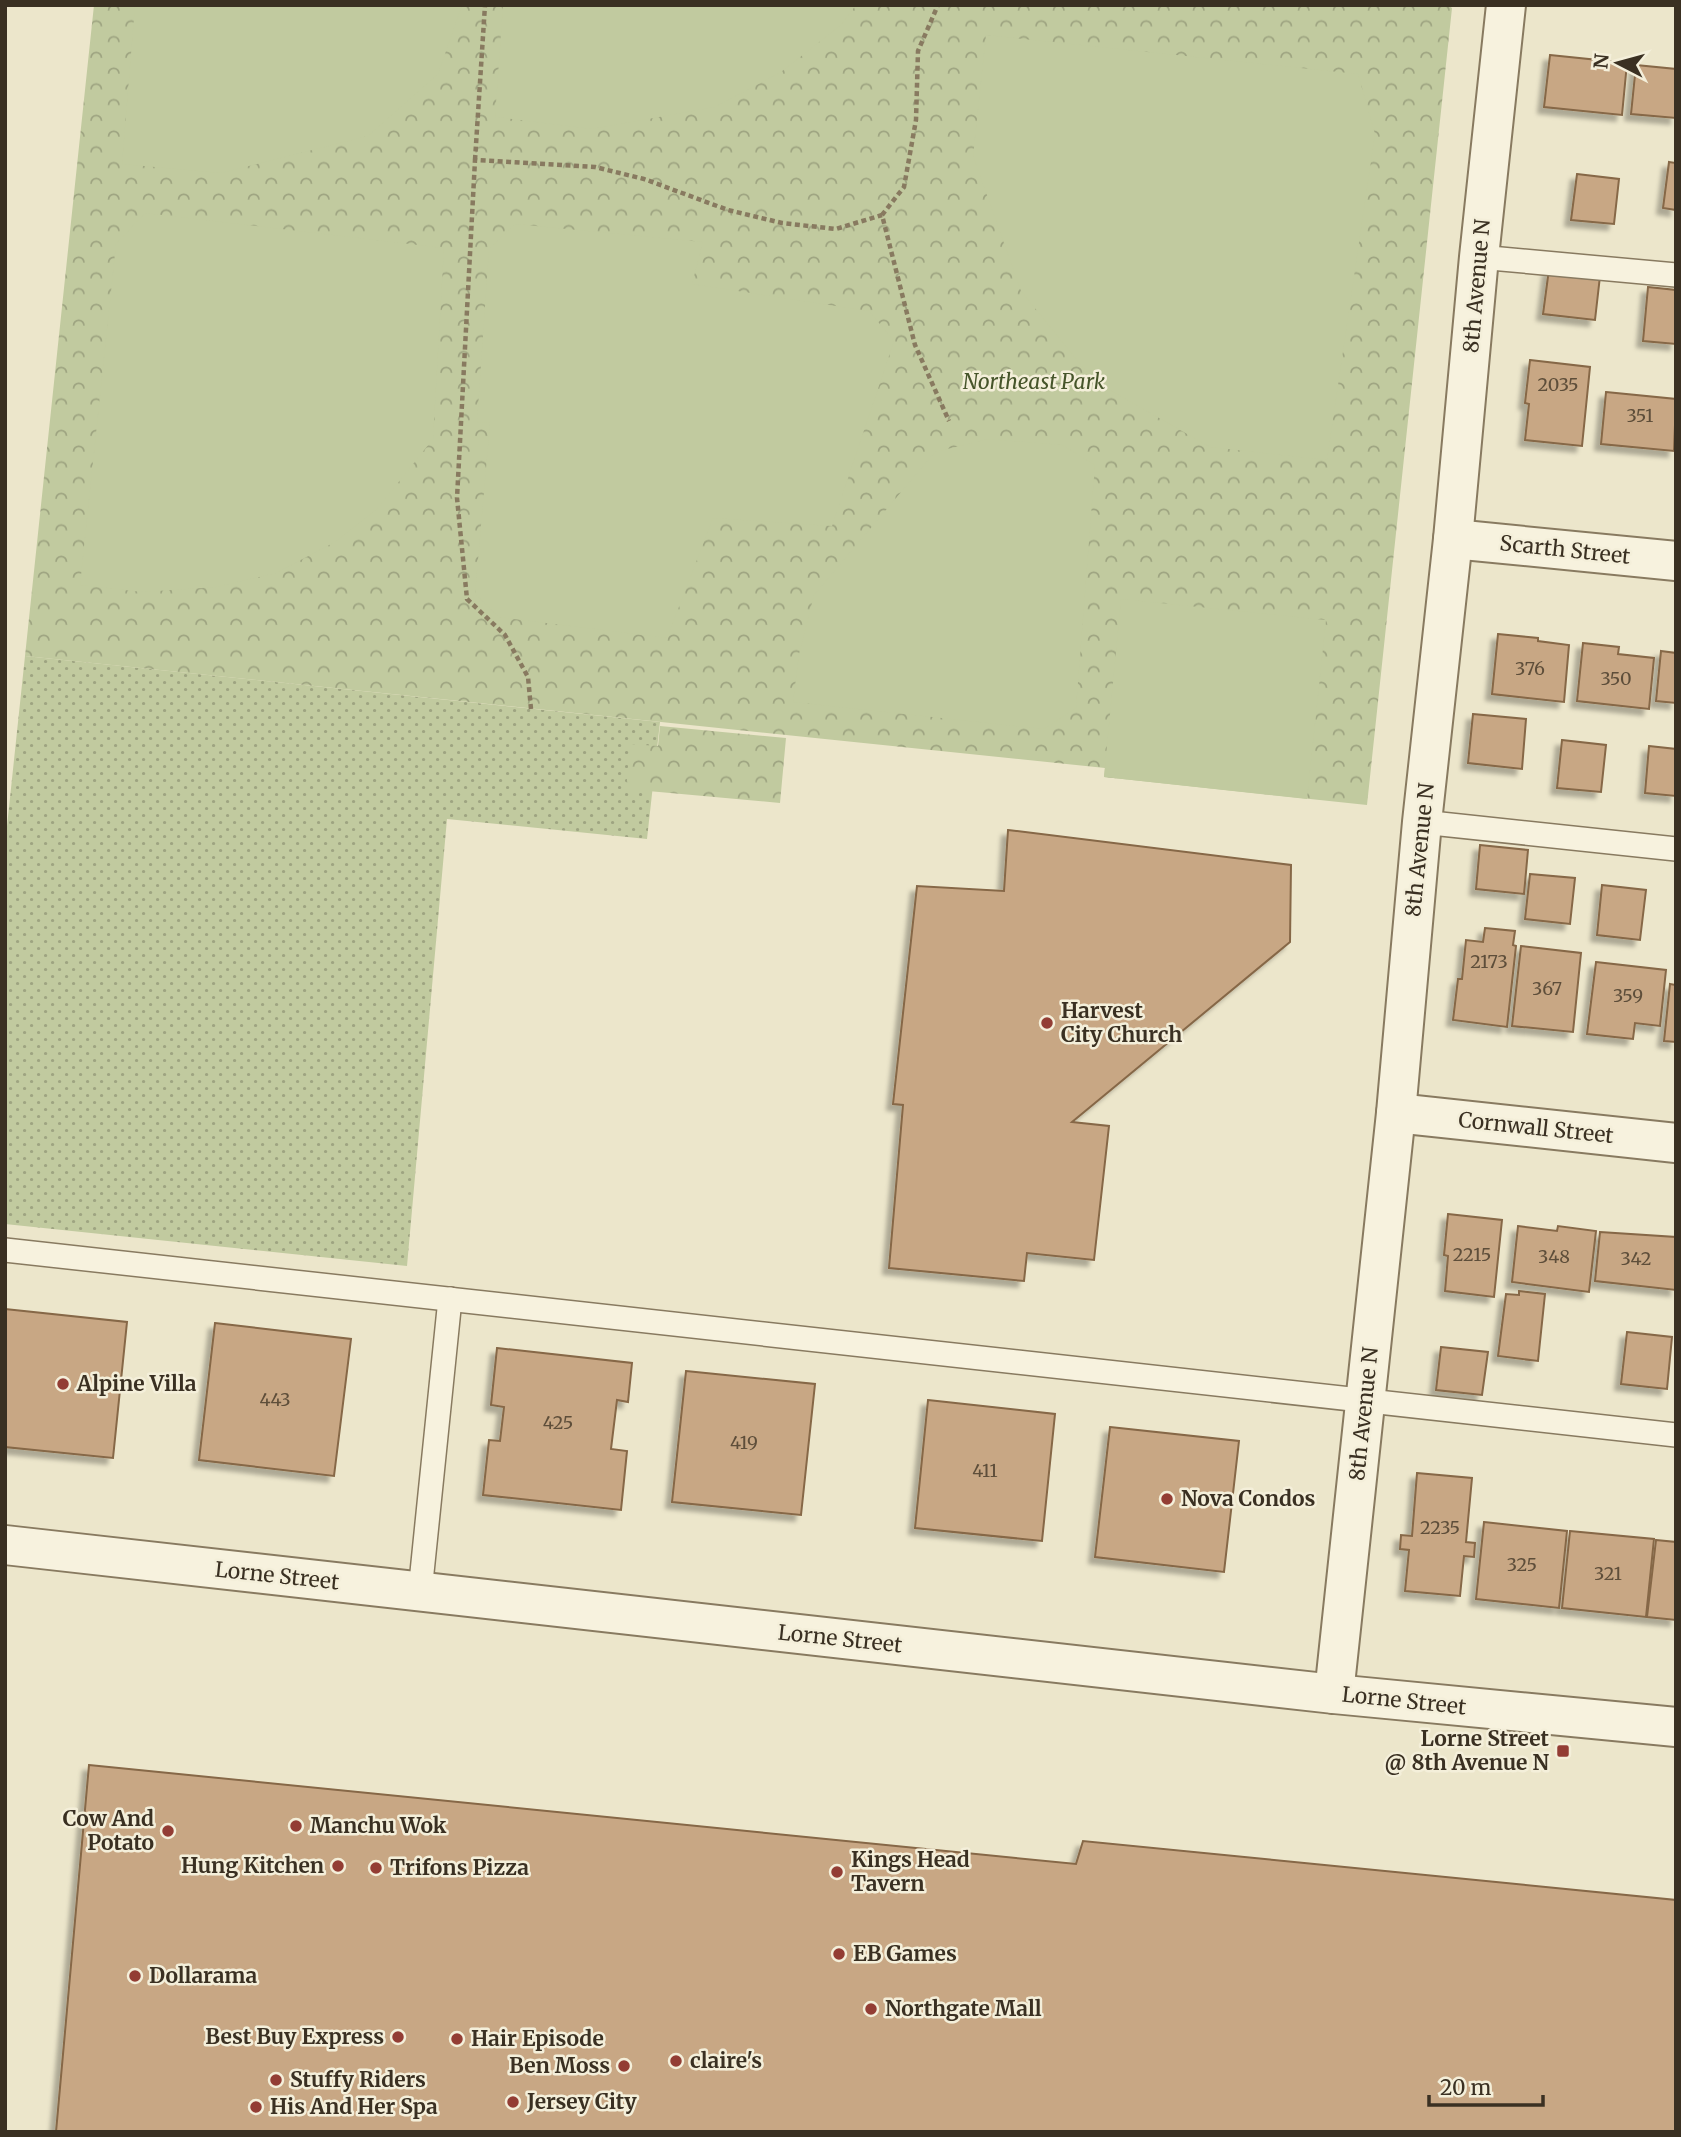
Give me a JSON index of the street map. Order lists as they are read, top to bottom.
{
  "streets": {
    "street": [
      "8th Avenue N",
      "Scarth Street",
      "Cornwall Street",
      "Lorne Street"
    ]
  },
  "crossings": [
    ["8th Avenue N", "Scarth Street"],
    ["8th Avenue N", "Cornwall Street"],
    ["8th Avenue N", "Lorne Street"]
  ],
  "parks": ["Northeast Park"],
  "places": {
    "other": [
      "Harvest City Church",
      "Alpine Villa",
      "Nova Condos",
      "Manchu Wok",
      "Cow And Potato",
      "Hung Kitchen",
      "Trifons Pizza",
      "Kings Head Tavern",
      "EB Games",
      "Dollarama",
      "Northgate Mall",
      "Best Buy Express",
      "Hair Episode",
      "claire's",
      "Ben Moss",
      "Stuffy Riders",
      "Jersey City",
      "His And Her Spa"
    ],
    "transit": ["Lorne Street @ 8th Avenue N"]
  },
  "house_numbers": [
    "2035",
    "351",
    "376",
    "350",
    "2173",
    "367",
    "359",
    "2215",
    "348",
    "342",
    "443",
    "425",
    "419",
    "411",
    "2235",
    "325",
    "321"
  ],
  "scale_bar": "20 m",
  "north": "left"
}
